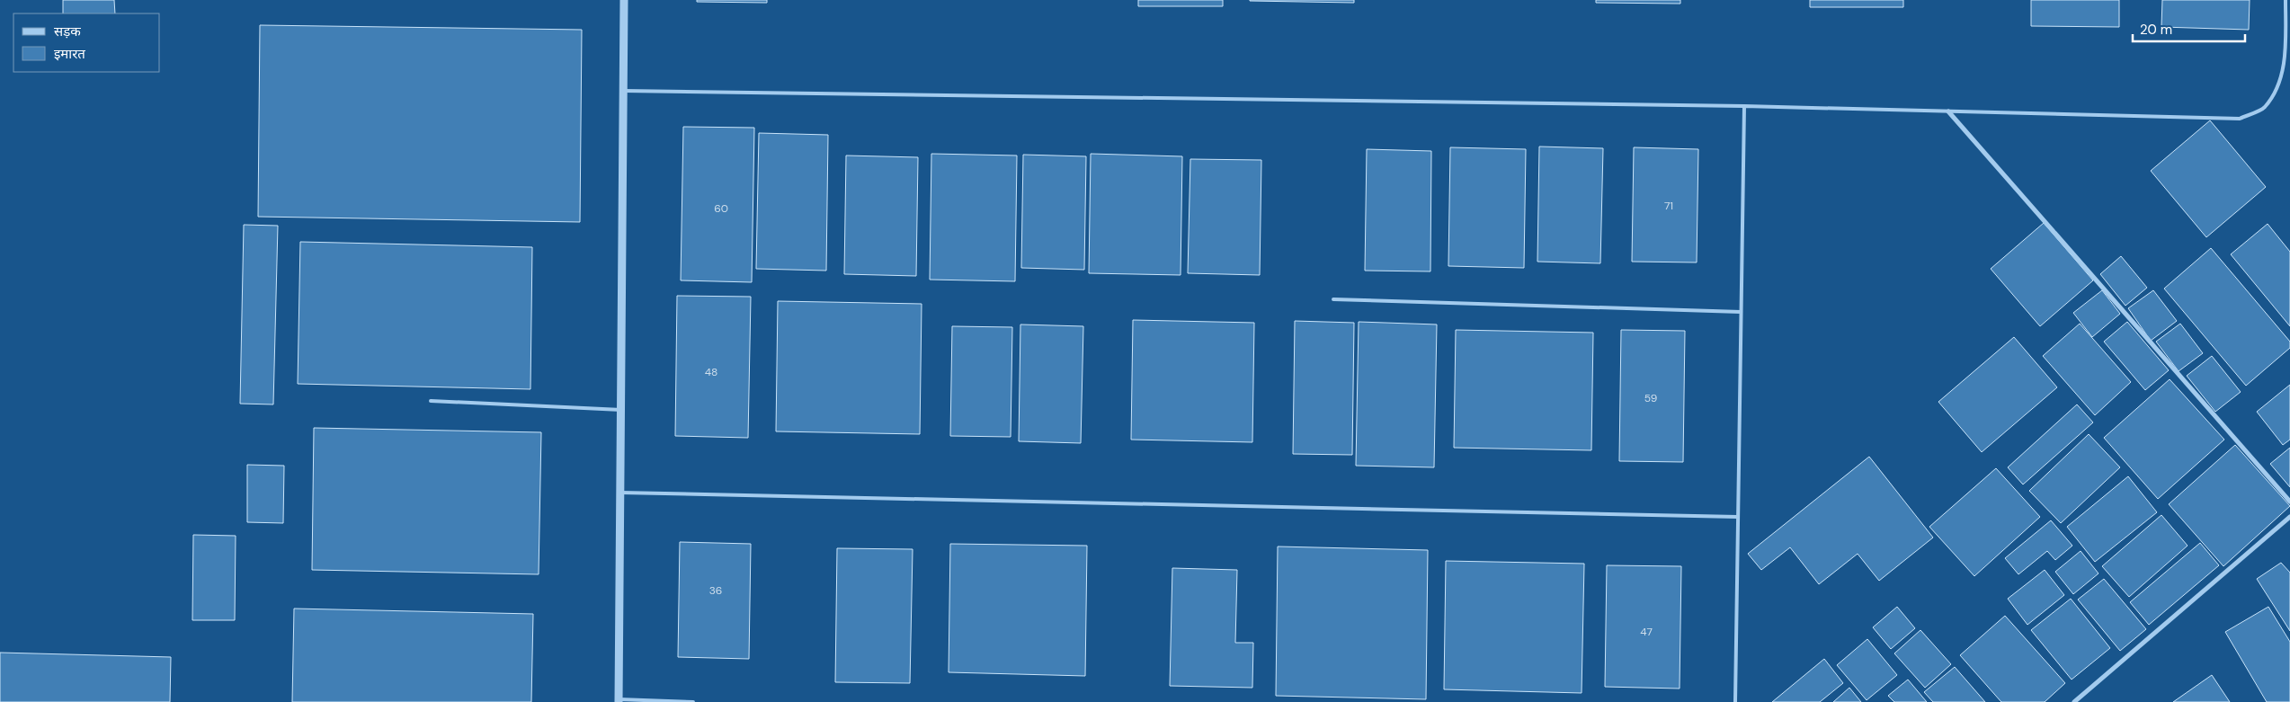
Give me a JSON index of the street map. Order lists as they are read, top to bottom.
{
  "house_numbers": [
    "71",
    "60",
    "48",
    "59",
    "36",
    "47"
  ],
  "legend": ["सड़क", "इमारत"],
  "scale_bar": "20 m"
}
